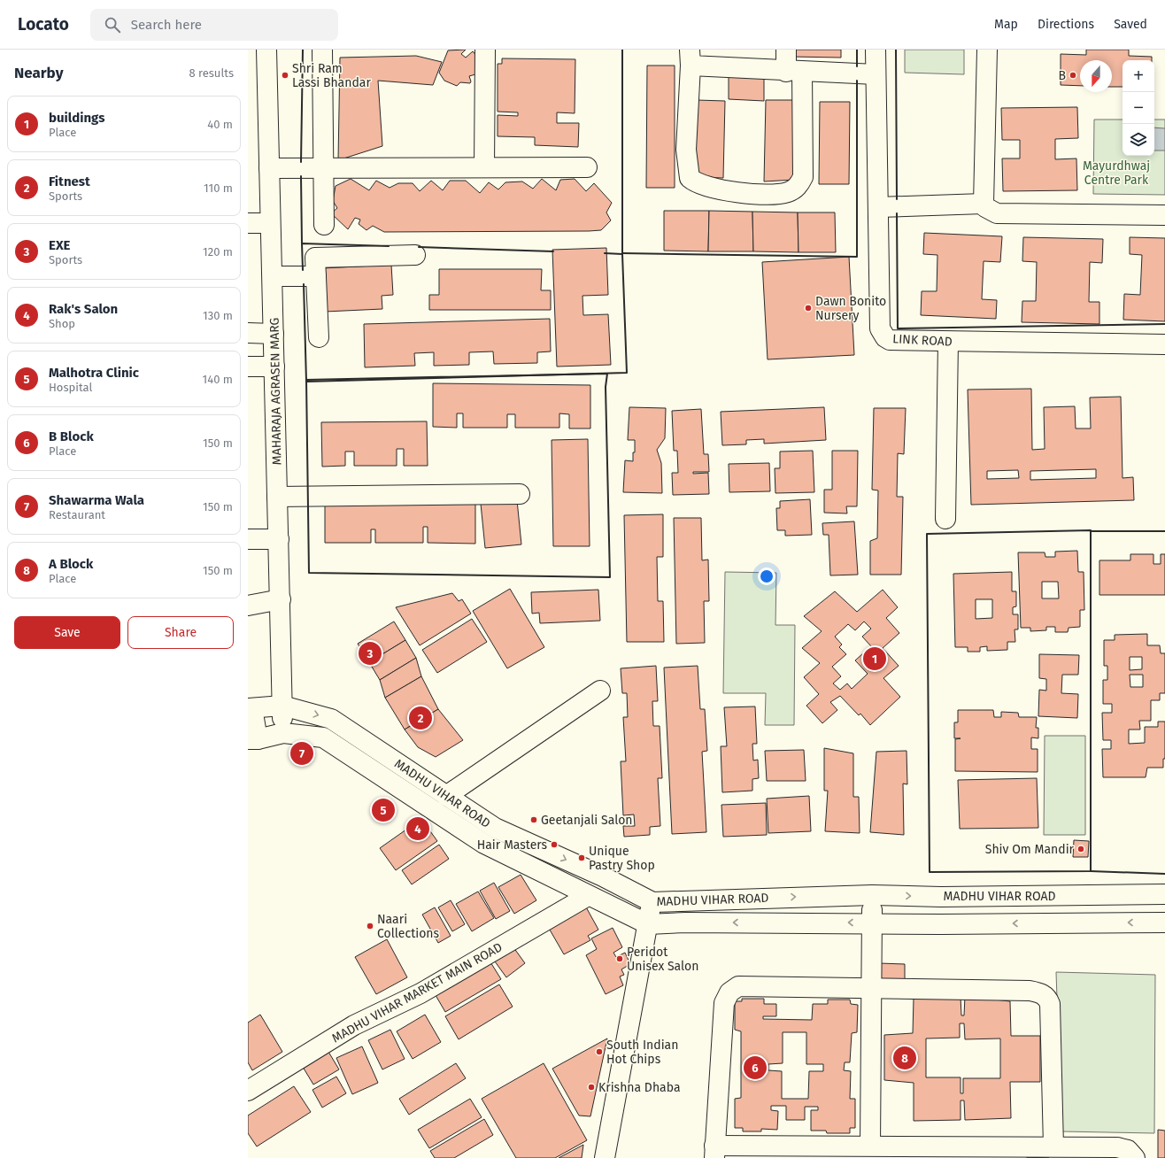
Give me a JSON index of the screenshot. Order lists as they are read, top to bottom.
{
  "streets": {
    "street": [
      "LINK ROAD",
      "MAHARAJA AGRASEN MARG",
      "MADHU VIHAR ROAD",
      "MADHU VIHAR MARKET MAIN ROAD"
    ]
  },
  "crossings": [
    ["MAHARAJA AGRASEN MARG", "MADHU VIHAR ROAD"],
    ["MADHU VIHAR ROAD", "MADHU VIHAR MARKET MAIN ROAD"]
  ],
  "parks": ["Mayurdhwaj Centre Park"],
  "places": [
    "Shri Ram Lassi Bhandar",
    "B",
    "Dawn Bonito Nursery",
    "Geetanjali Salon",
    "Hair Masters",
    "Shiv Om Mandir",
    "Unique Pastry Shop",
    "Naari Collections",
    "Peridot Unisex Salon",
    "South Indian Hot Chips",
    "Krishna Dhaba"
  ],
  "north": "bottom",
  "page": {
    "header": "Locato",
    "search": "Search here",
    "nav": ["Map", "Directions", "Saved"],
    "heading": ["Nearby", "8 results"],
    "map_buttons": ["+", "−"],
    "list": [
      {
        "mark": "1",
        "name": "buildings",
        "note": "Place",
        "value": "40 m"
      },
      {
        "mark": "2",
        "name": "Fitnest",
        "note": "Sports",
        "value": "110 m"
      },
      {
        "mark": "3",
        "name": "EXE",
        "note": "Sports",
        "value": "120 m"
      },
      {
        "mark": "4",
        "name": "Rak's Salon",
        "note": "Shop",
        "value": "130 m"
      },
      {
        "mark": "5",
        "name": "Malhotra Clinic",
        "note": "Hospital",
        "value": "140 m"
      },
      {
        "mark": "6",
        "name": "B Block",
        "note": "Place",
        "value": "150 m"
      },
      {
        "mark": "7",
        "name": "Shawarma Wala",
        "note": "Restaurant",
        "value": "150 m"
      },
      {
        "mark": "8",
        "name": "A Block",
        "note": "Place",
        "value": "150 m"
      }
    ],
    "buttons": ["Save", "Share"],
    "pins": [
      "3",
      "1",
      "2",
      "7",
      "5",
      "4",
      "8",
      "6"
    ]
  }
}
